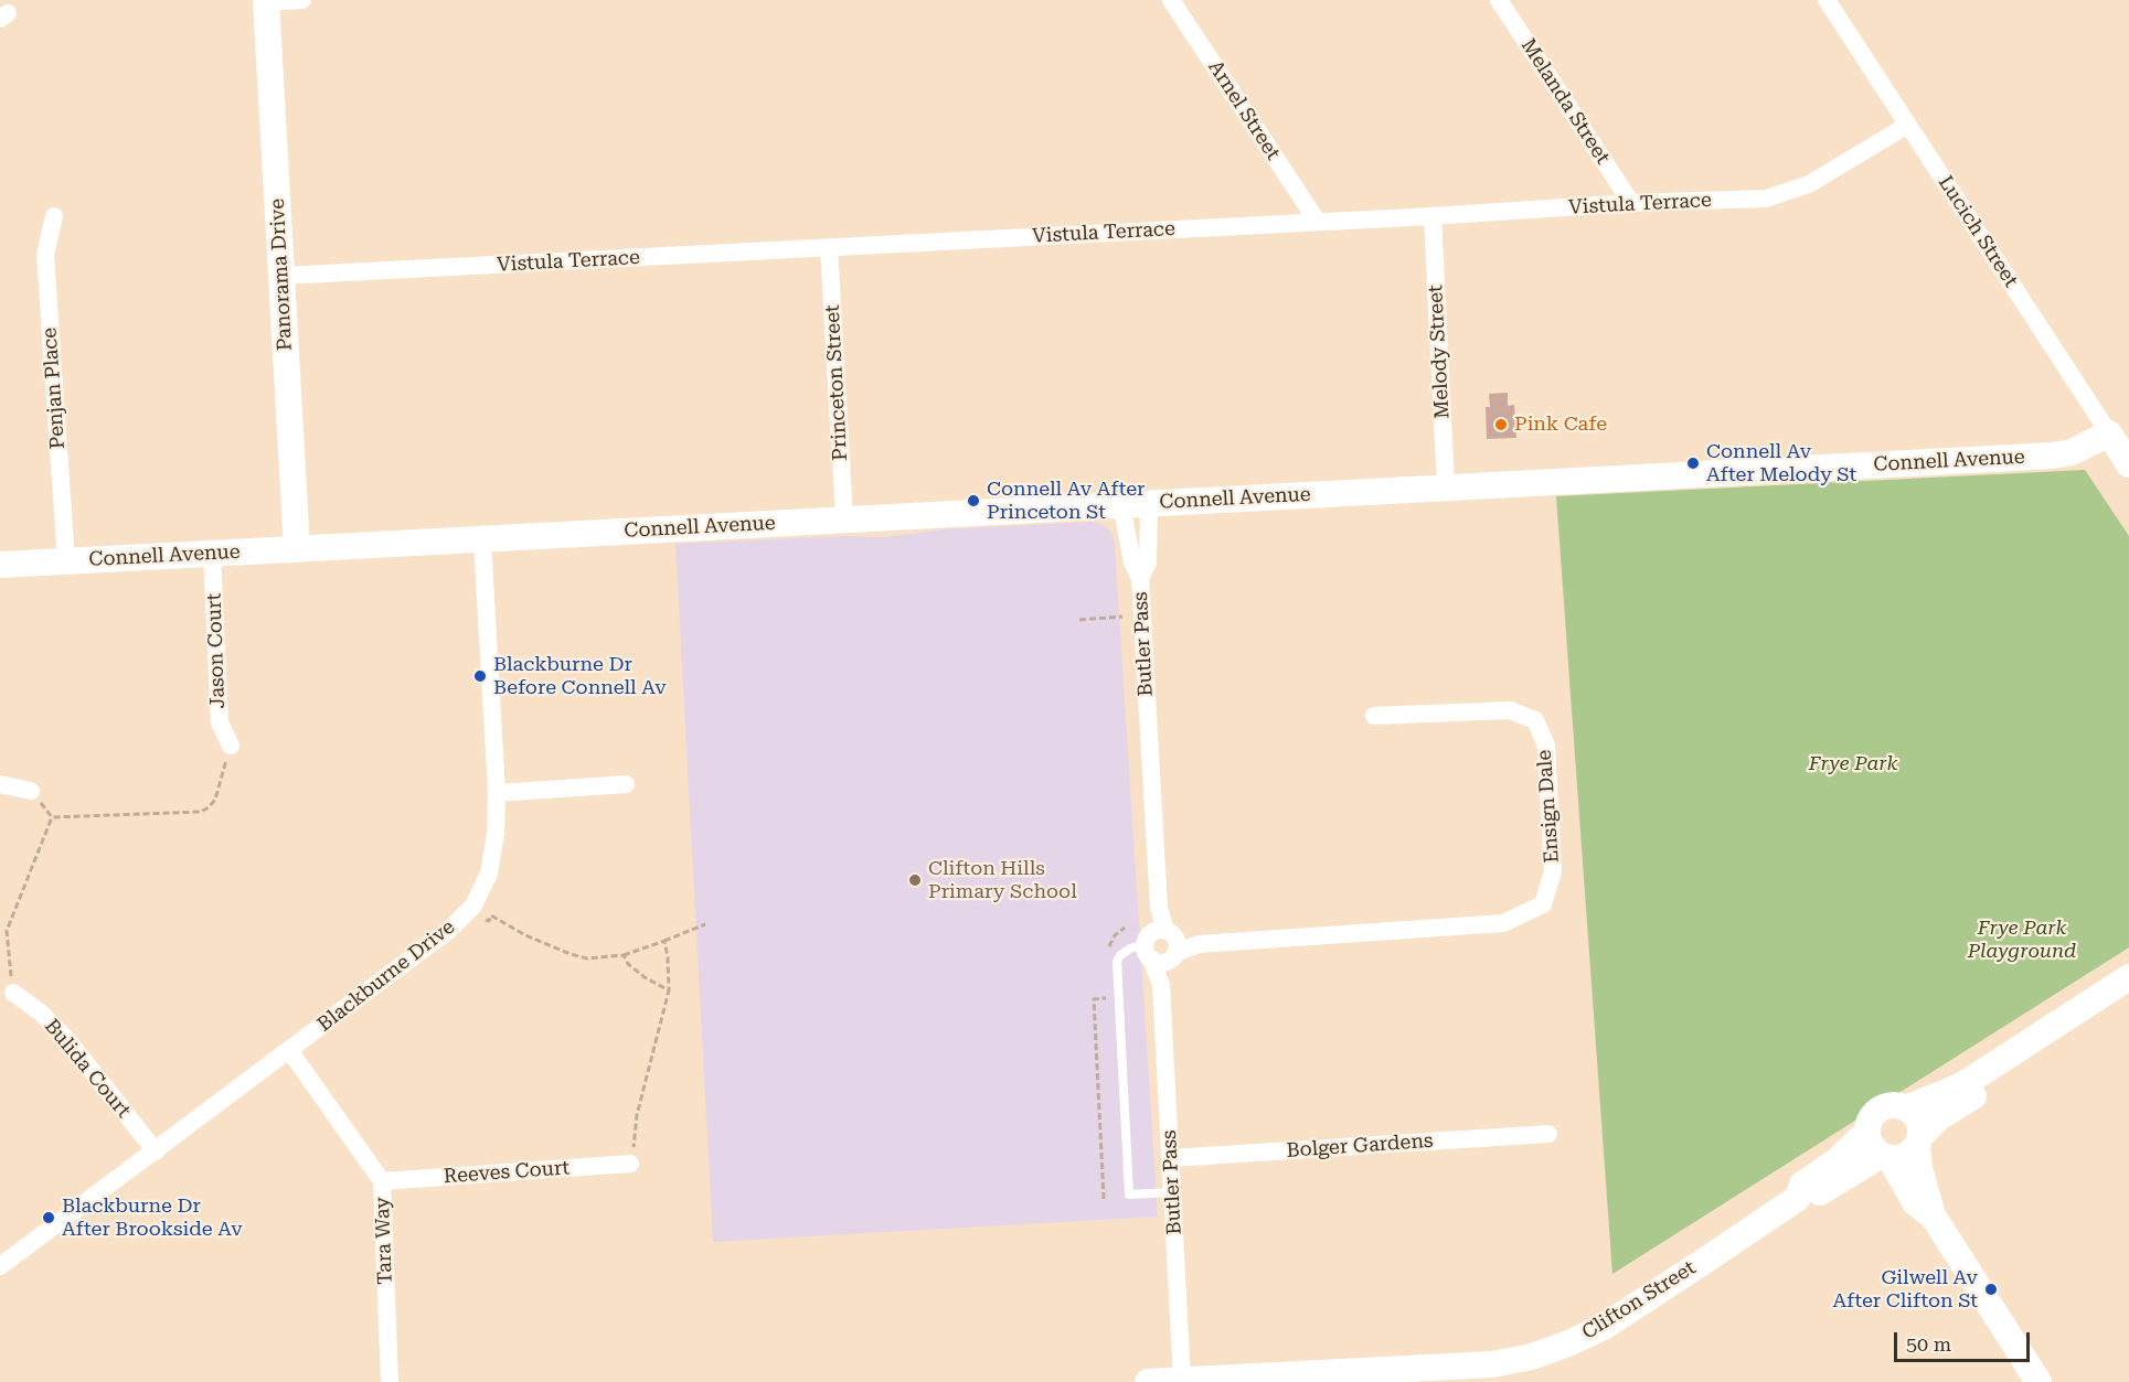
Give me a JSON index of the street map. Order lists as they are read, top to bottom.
{
  "streets": {
    "street": [
      "Melanda Street",
      "Arnel Street",
      "Vistula Terrace",
      "Lucich Street",
      "Panorama Drive",
      "Melody Street",
      "Princeton Street",
      "Penjan Place",
      "Connell Avenue",
      "Butler Pass",
      "Jason Court",
      "Ensign Dale",
      "Blackburne Drive",
      "Bulida Court",
      "Bolger Gardens",
      "Reeves Court",
      "Tara Way",
      "Clifton Street"
    ]
  },
  "crossings": [
    ["Melanda Street", "Vistula Terrace"],
    ["Arnel Street", "Vistula Terrace"],
    ["Vistula Terrace", "Lucich Street"],
    ["Vistula Terrace", "Panorama Drive"],
    ["Vistula Terrace", "Melody Street"],
    ["Vistula Terrace", "Princeton Street"],
    ["Lucich Street", "Connell Avenue"],
    ["Panorama Drive", "Connell Avenue"],
    ["Melody Street", "Connell Avenue"],
    ["Princeton Street", "Connell Avenue"],
    ["Penjan Place", "Connell Avenue"],
    ["Connell Avenue", "Butler Pass"],
    ["Connell Avenue", "Jason Court"],
    ["Connell Avenue", "Blackburne Drive"],
    ["Butler Pass", "Ensign Dale"],
    ["Butler Pass", "Bolger Gardens"],
    ["Butler Pass", "Clifton Street"],
    ["Blackburne Drive", "Bulida Court"],
    ["Blackburne Drive", "Tara Way"],
    ["Reeves Court", "Tara Way"]
  ],
  "parks": ["Frye Park", "Frye Park Playground"],
  "places": [
    "Pink Cafe",
    "Connell Av After Melody St",
    "Connell Av After Princeton St",
    "Blackburne Dr Before Connell Av",
    "Clifton Hills Primary School",
    "Blackburne Dr After Brookside Av",
    "Gilwell Av After Clifton St"
  ],
  "scale_bar": "50 m"
}
